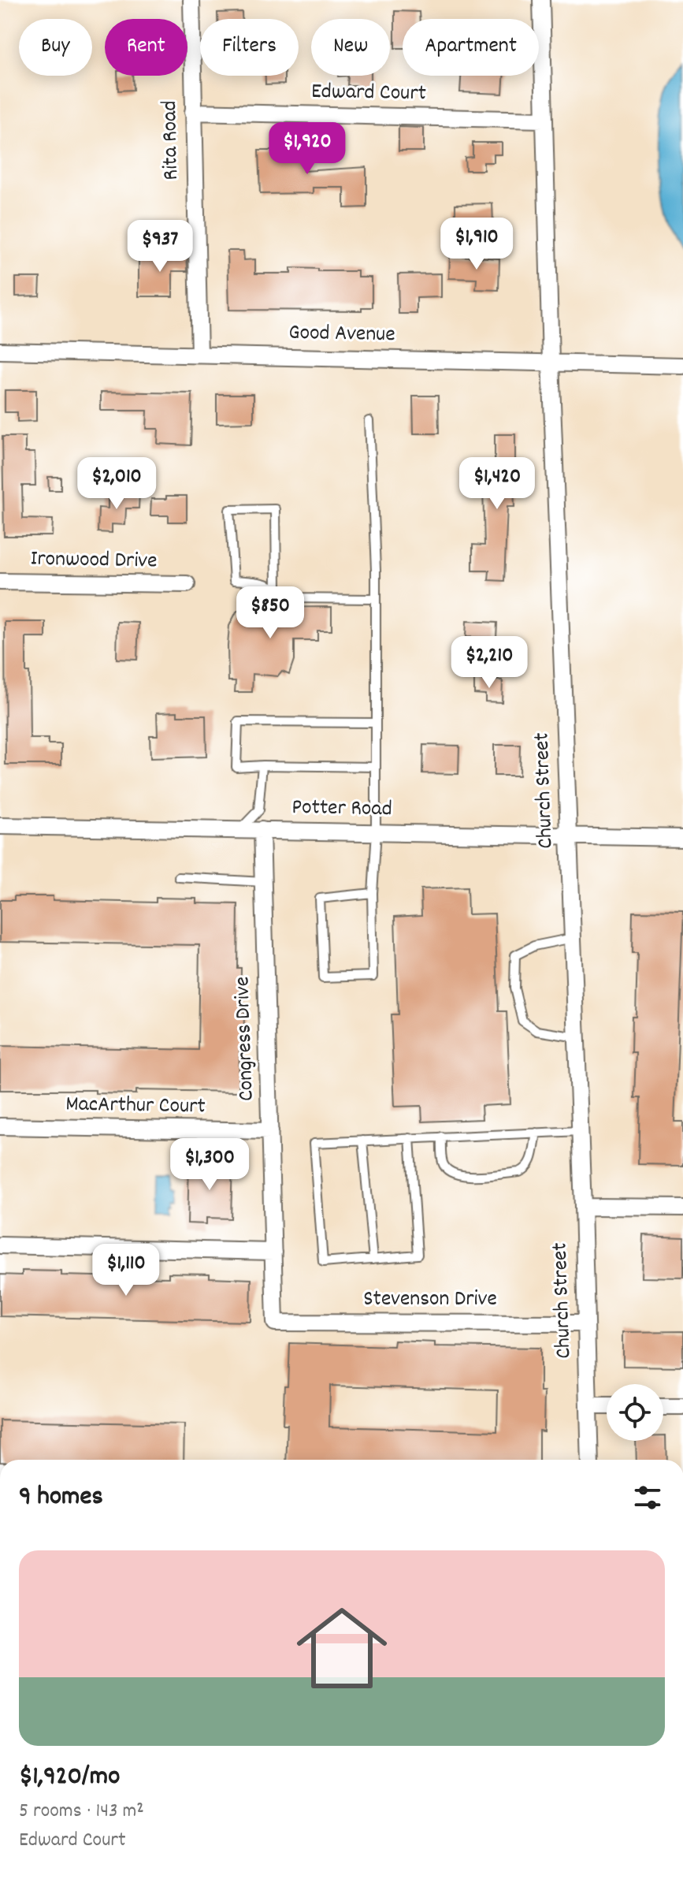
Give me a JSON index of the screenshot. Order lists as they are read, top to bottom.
{
  "streets": {
    "street": [
      "Edward Court",
      "Rita Road",
      "Good Avenue",
      "Ironwood Drive",
      "Church Street",
      "Potter Road",
      "Congress Drive",
      "MacArthur Court",
      "Stevenson Drive"
    ]
  },
  "crossings": [
    ["Edward Court", "Rita Road"],
    ["Edward Court", "Church Street"],
    ["Rita Road", "Good Avenue"],
    ["Good Avenue", "Church Street"],
    ["Church Street", "Potter Road"],
    ["Church Street", "Stevenson Drive"],
    ["Potter Road", "Congress Drive"],
    ["Congress Drive", "MacArthur Court"],
    ["Congress Drive", "Stevenson Drive"]
  ],
  "page": {
    "chip": [
      "Buy",
      "Rent",
      "Filters",
      "New",
      "Apartment"
    ],
    "price": [
      "$1,920",
      "$1,910",
      "$937",
      "$2,010",
      "$1,420",
      "$850",
      "$2,210",
      "$1,300",
      "$1,110"
    ],
    "heading": "9 homes",
    "list": [
      {
        "name": "$1,920/mo",
        "note": "5 rooms · 143 m² · Edward Court"
      }
    ]
  }
}
